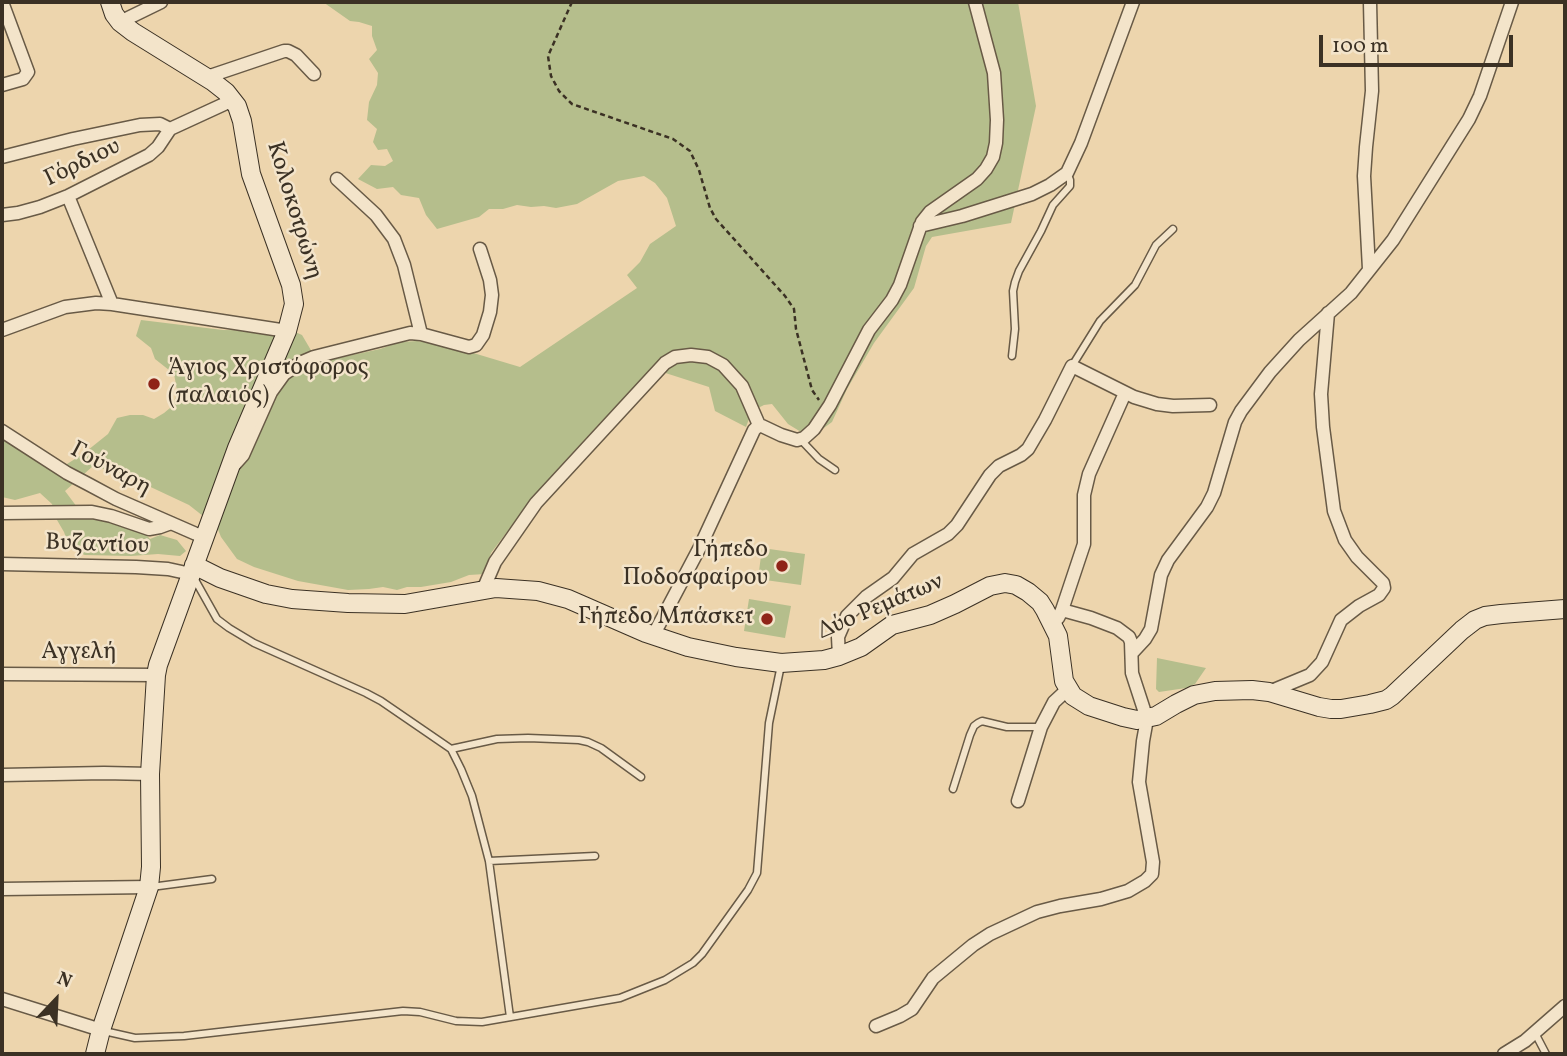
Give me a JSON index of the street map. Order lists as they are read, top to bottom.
{
  "streets": {
    "street": [
      "Γόρδιου",
      "Κολοκοτρώνη",
      "Γούναρη",
      "Βυζαντίου",
      "Δύο Ρεμάτων",
      "Αγγελή"
    ]
  },
  "crossings": [
    ["Γόρδιου", "Κολοκοτρώνη"],
    ["Κολοκοτρώνη", "Γούναρη"],
    ["Κολοκοτρώνη", "Βυζαντίου"],
    ["Κολοκοτρώνη", "Δύο Ρεμάτων"],
    ["Κολοκοτρώνη", "Αγγελή"],
    ["Βυζαντίου", "Δύο Ρεμάτων"]
  ],
  "places": ["Άγιος Χριστόφορος (παλαιός)", "Γήπεδο Ποδοσφαίρου", "Γήπεδο Μπάσκετ"],
  "scale_bar": "100 m",
  "north": "top right"
}
